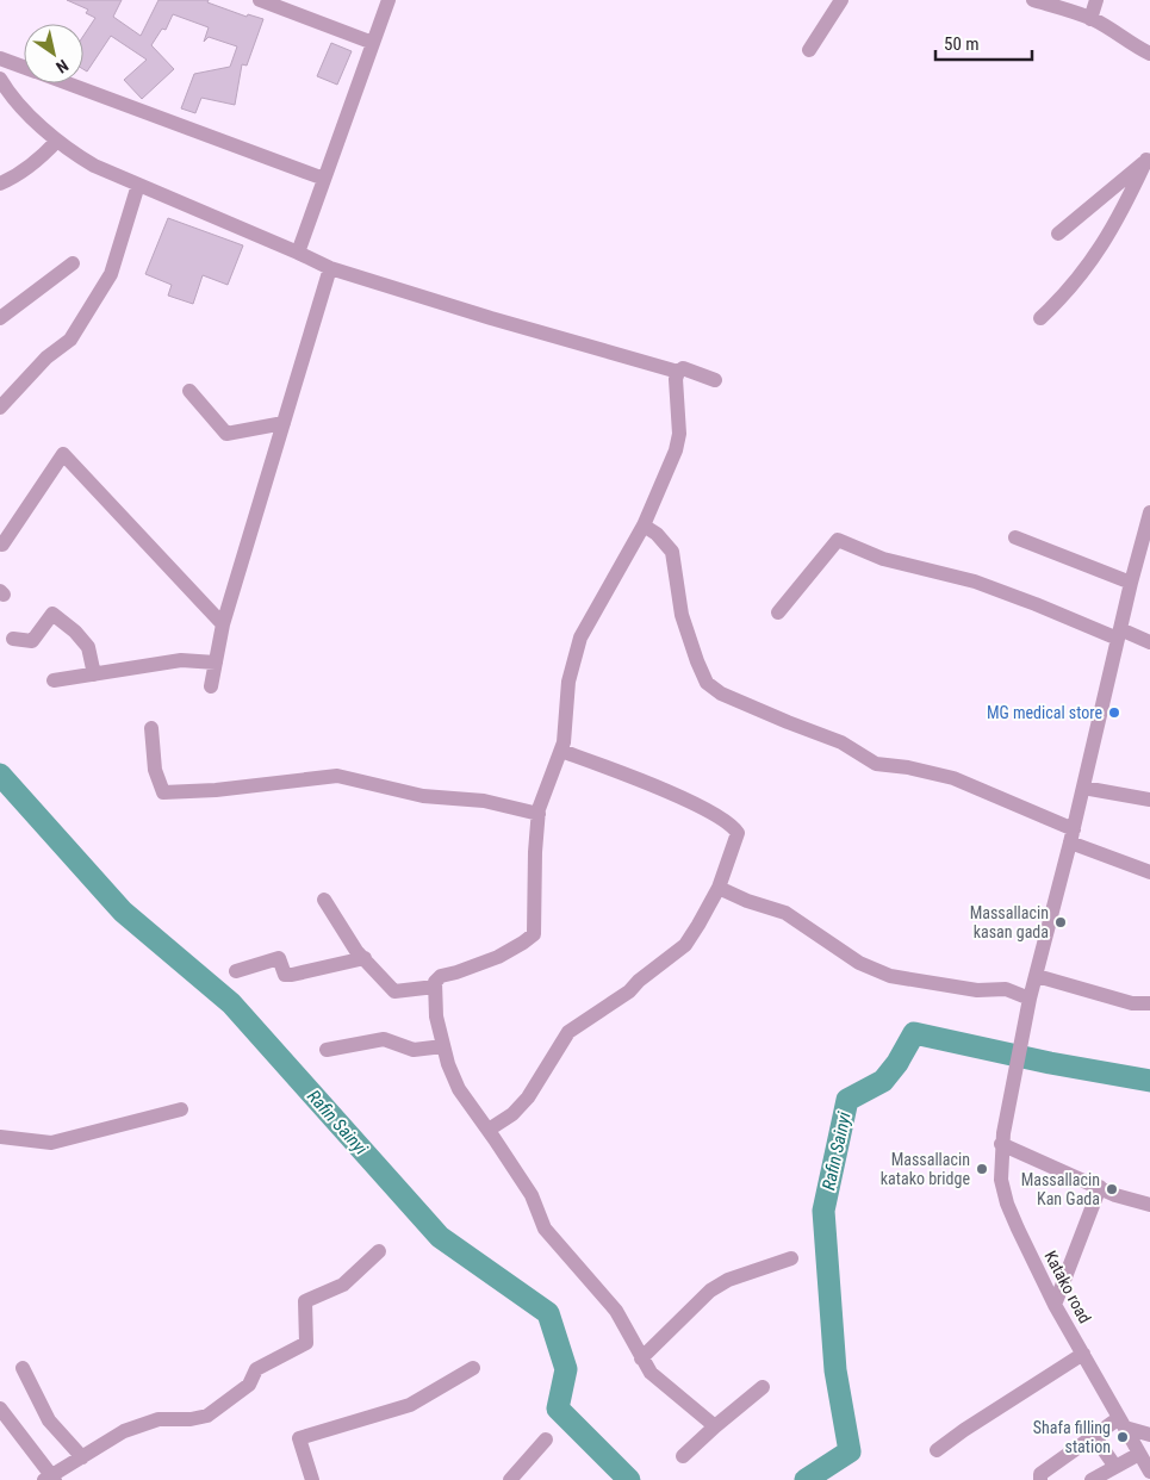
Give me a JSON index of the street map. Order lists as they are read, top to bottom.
{
  "streets": {
    "street": ["Katako road"]
  },
  "water": ["Rafin Sainyi"],
  "places": [
    "MG medical store",
    "Massallacin kasan gada",
    "Massallacin katako bridge",
    "Massallacin Kan Gada",
    "Shafa filling station"
  ],
  "scale_bar": "50 m",
  "north": "bottom right"
}
